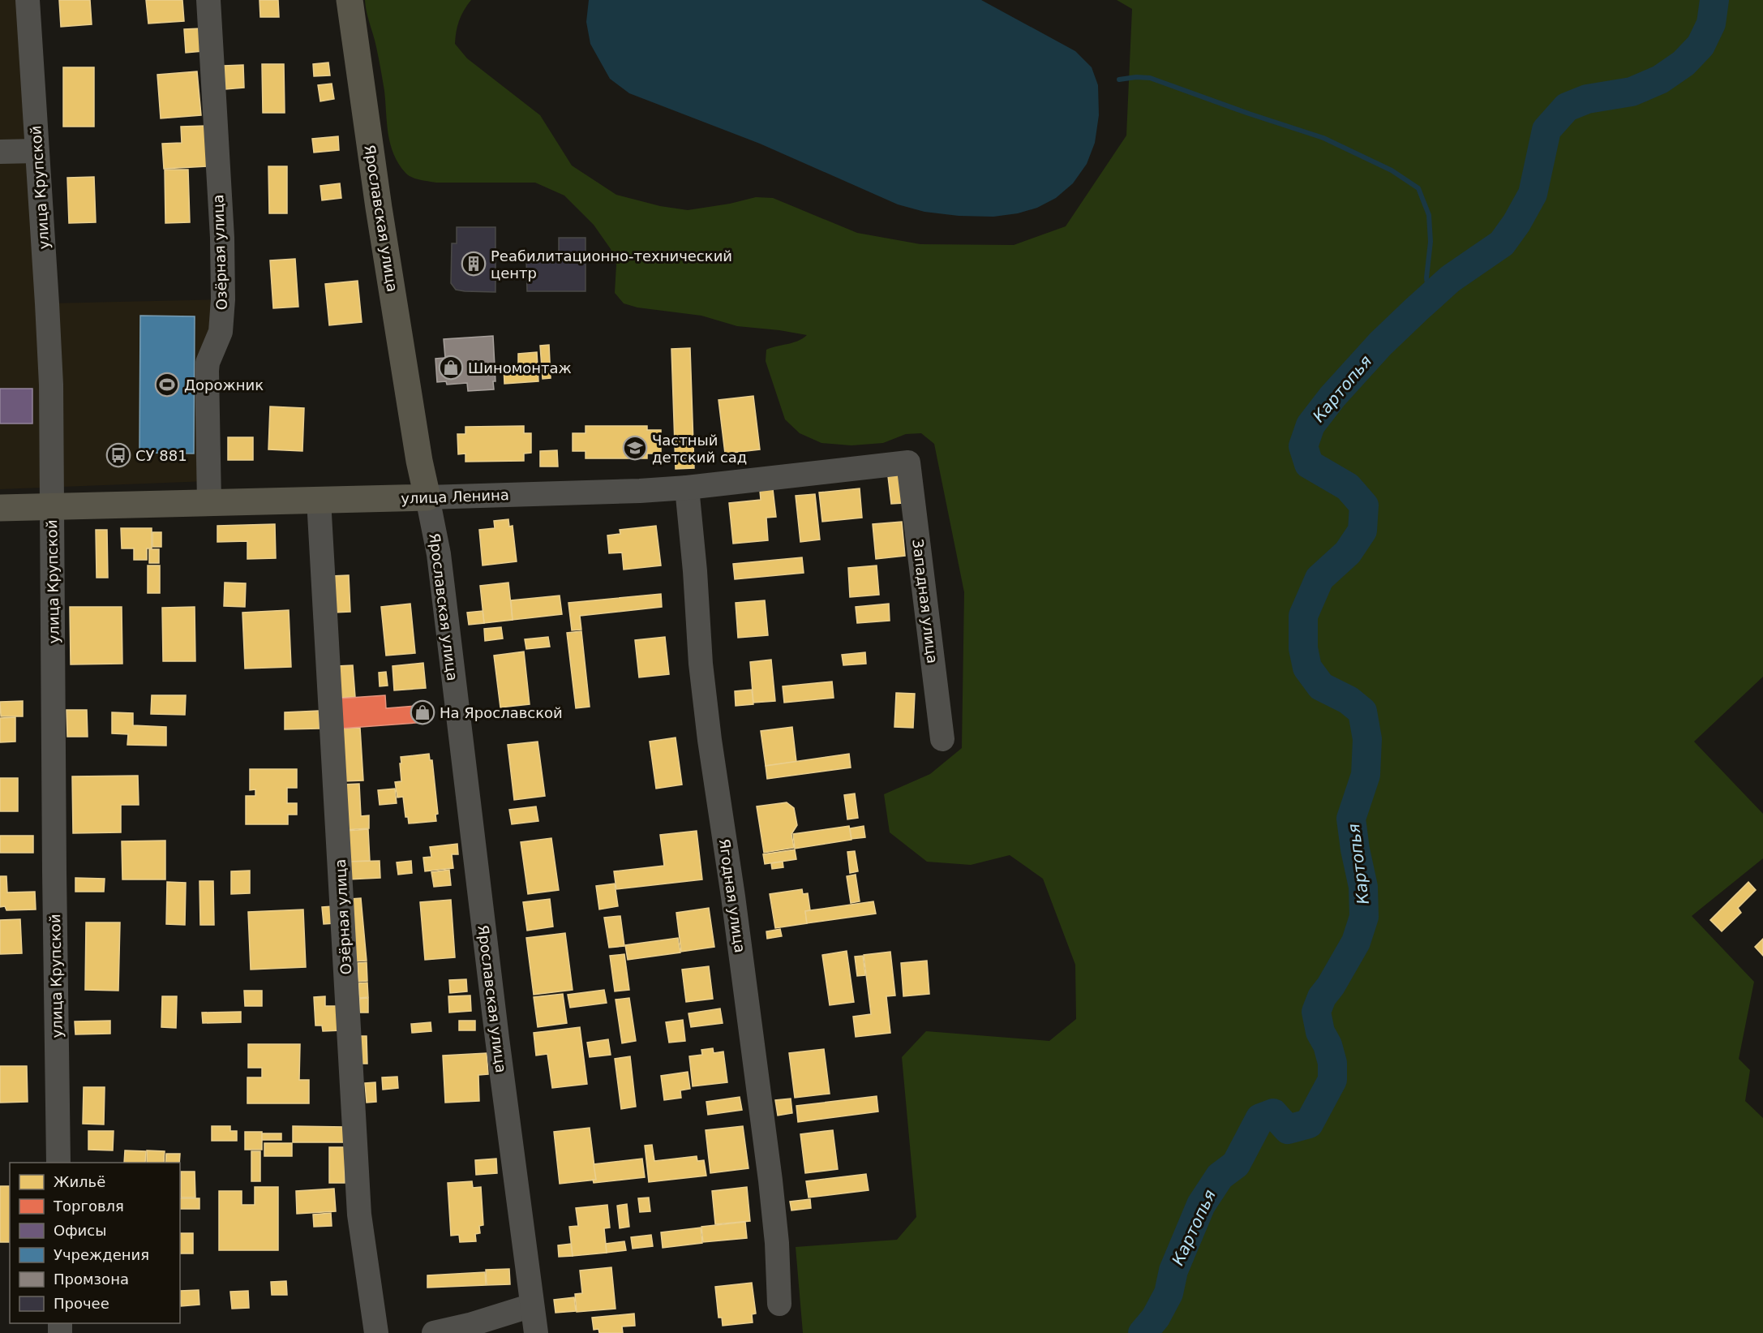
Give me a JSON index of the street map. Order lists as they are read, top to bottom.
{
  "streets": {
    "main road": ["Ярославская улица", "улица Ленина"],
    "street": [
      "улица Крупской",
      "Озёрная улица",
      "Западная улица",
      "Ягодная улица"
    ]
  },
  "crossings": [
    ["улица Крупской", "улица Ленина"],
    ["Ярославская улица", "улица Ленина"],
    ["Озёрная улица", "улица Ленина"],
    ["улица Ленина", "Западная улица"],
    ["улица Ленина", "Ягодная улица"]
  ],
  "water": ["Картопья"],
  "places": {
    "building": ["Реабилитационно-технический центр"],
    "shop": ["Шиномонтаж", "На Ярославской"],
    "sports": ["Дорожник"],
    "school or university": ["Частный детский сад"],
    "bus stop": ["СУ 881"]
  },
  "legend": [
    "Жильё",
    "Торговля",
    "Офисы",
    "Учреждения",
    "Промзона",
    "Прочее"
  ]
}
